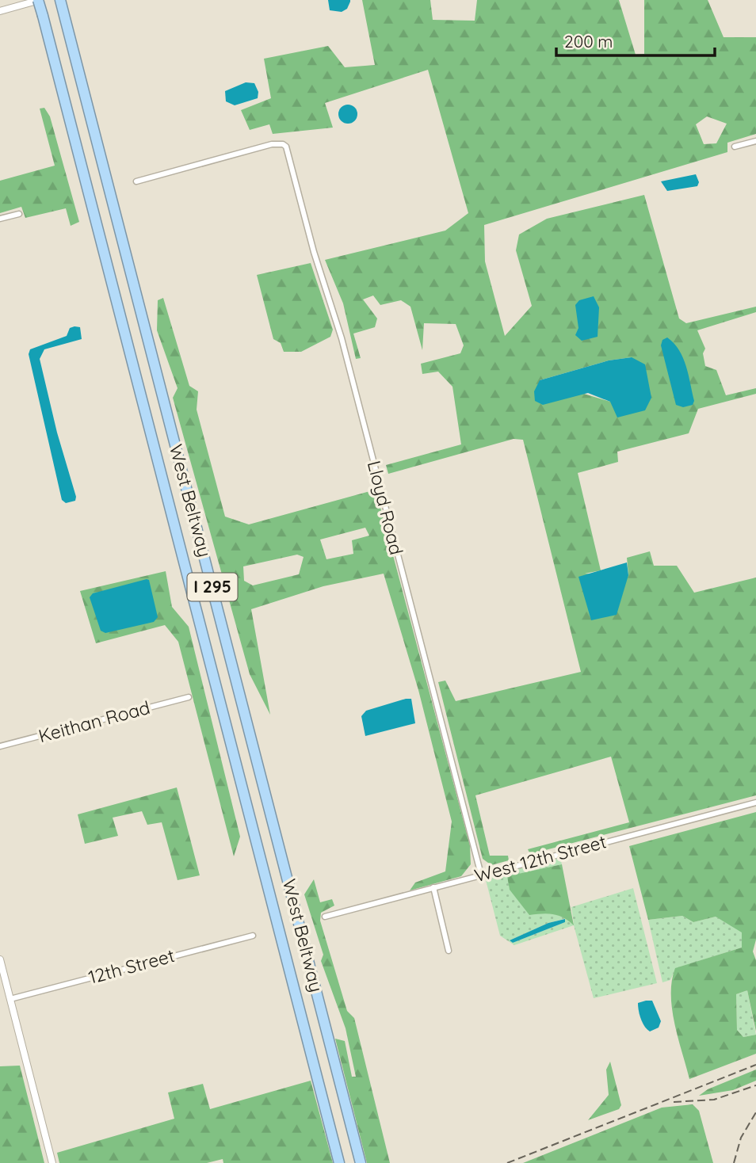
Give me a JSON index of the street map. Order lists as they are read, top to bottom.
{
  "streets": {
    "highway": ["West Beltway", "I 295"],
    "street": [
      "Lloyd Road",
      "Keithan Road",
      "West 12th Street",
      "12th Street"
    ]
  },
  "crossings": [
    ["Lloyd Road", "West 12th Street"]
  ],
  "scale_bar": "200 m"
}
